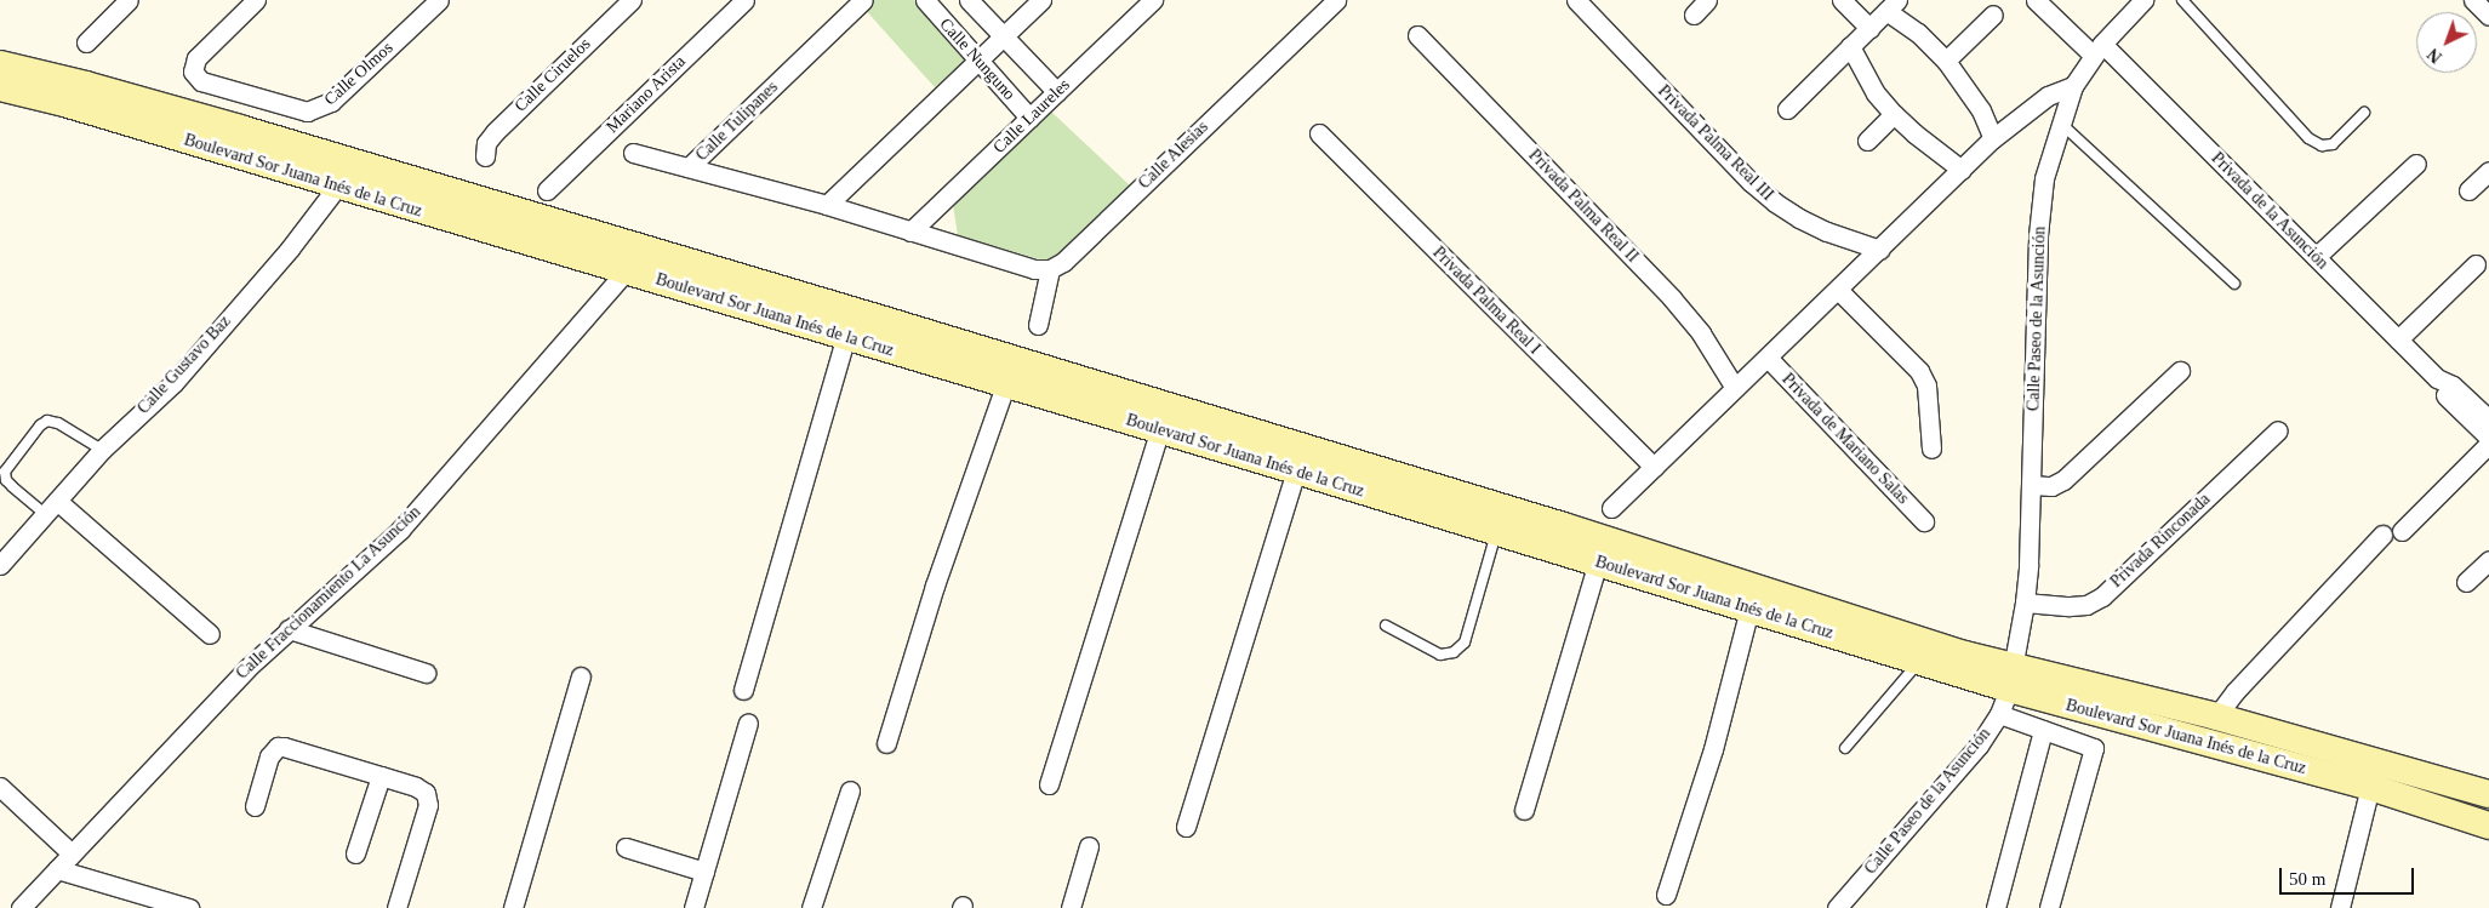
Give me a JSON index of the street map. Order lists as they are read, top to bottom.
{
  "streets": {
    "main road": ["Boulevard Sor Juana Inés de la Cruz"],
    "street": [
      "Calle Nunguno",
      "Calle Olmos",
      "Calle Ciruelos",
      "Mariano Arista",
      "Calle Laureles",
      "Calle Tulipanes",
      "Privada Palma Real III",
      "Calle Alesias",
      "Privada Palma Real II",
      "Privada de la Asunción",
      "Privada Palma Real I",
      "Calle Paseo de la Asunción",
      "Calle Gustavo Baz",
      "Privada de Mariano Salas",
      "Privada Rinconada",
      "Calle Fraccionamiento La Asunción"
    ]
  },
  "crossings": [
    ["Calle Nunguno", "Calle Laureles"],
    ["Calle Laureles", "Calle Tulipanes"],
    ["Calle Tulipanes", "Calle Alesias"],
    ["Boulevard Sor Juana Inés de la Cruz", "Calle Paseo de la Asunción"],
    ["Boulevard Sor Juana Inés de la Cruz", "Calle Gustavo Baz"],
    ["Boulevard Sor Juana Inés de la Cruz", "Calle Fraccionamiento La Asunción"],
    ["Privada de la Asunción", "Calle Paseo de la Asunción"],
    ["Calle Paseo de la Asunción", "Privada Rinconada"]
  ],
  "scale_bar": "50 m",
  "north": "bottom left"
}
